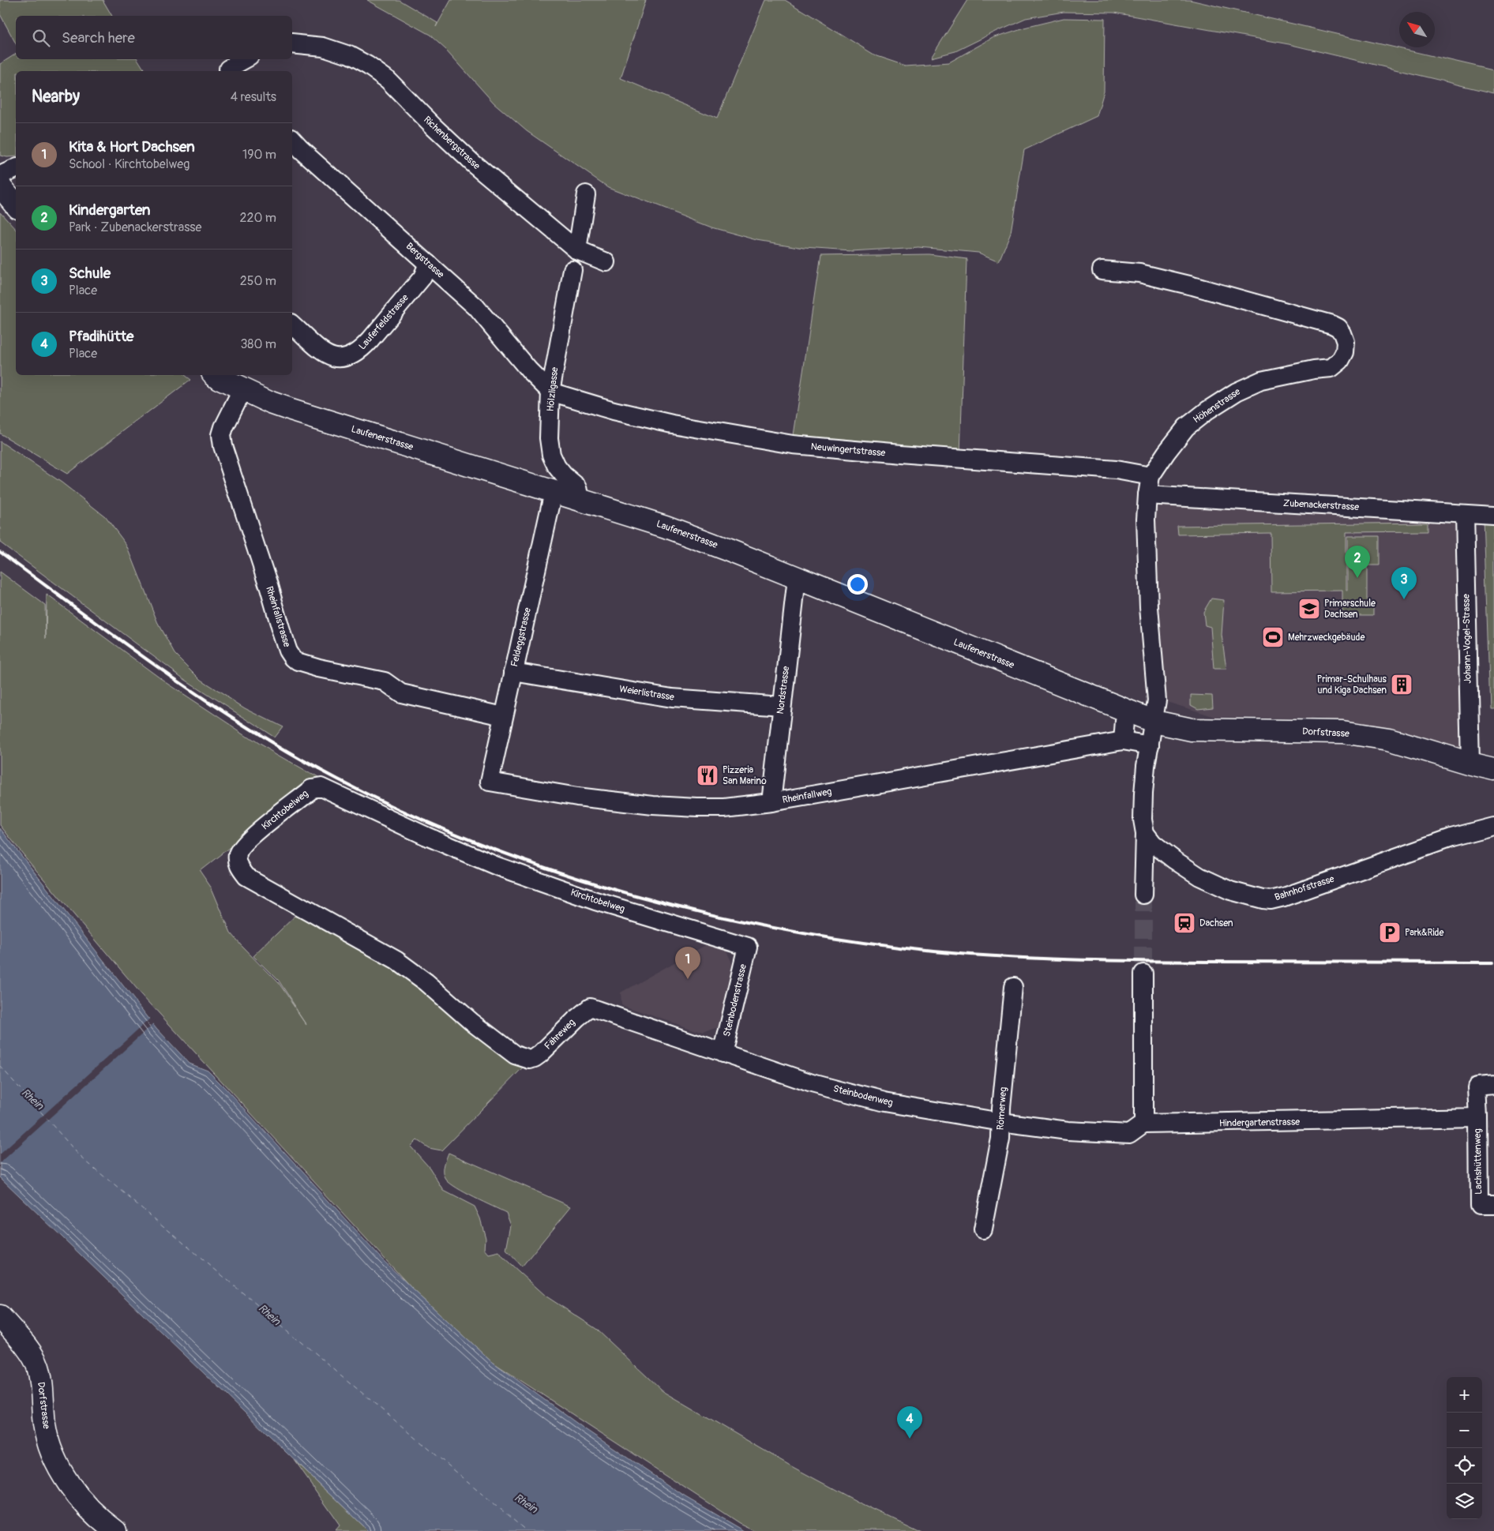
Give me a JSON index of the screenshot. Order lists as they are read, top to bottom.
{
  "streets": {
    "street": [
      "Richenbergstrasse",
      "Bergstrasse",
      "Lauferfeldstrasse",
      "Hölzligasse",
      "Höhenstrasse",
      "Laufenerstrasse",
      "Neuwingertstrasse",
      "Zubenackerstrasse",
      "Rheinfallstrasse",
      "Feldeggstrasse",
      "Johann-Vogel-Strasse",
      "Nordstrasse",
      "Weierlistrasse",
      "Dorfstrasse",
      "Rheinfallweg",
      "Kirchtobelweg",
      "Bahnhofstrasse",
      "Steinbodenstrasse",
      "Fähreweg",
      "Steinbodenweg",
      "Römerweg",
      "Hindergartenstrasse",
      "Lachshüttenweg"
    ]
  },
  "crossings": [
    ["Bergstrasse", "Lauferfeldstrasse"],
    ["Bergstrasse", "Hölzligasse"],
    ["Bergstrasse", "Neuwingertstrasse"],
    ["Hölzligasse", "Laufenerstrasse"],
    ["Hölzligasse", "Neuwingertstrasse"],
    ["Höhenstrasse", "Laufenerstrasse"],
    ["Höhenstrasse", "Neuwingertstrasse"],
    ["Höhenstrasse", "Zubenackerstrasse"],
    ["Höhenstrasse", "Dorfstrasse"],
    ["Laufenerstrasse", "Rheinfallstrasse"],
    ["Laufenerstrasse", "Feldeggstrasse"],
    ["Laufenerstrasse", "Nordstrasse"],
    ["Laufenerstrasse", "Dorfstrasse"],
    ["Zubenackerstrasse", "Johann-Vogel-Strasse"],
    ["Rheinfallstrasse", "Feldeggstrasse"],
    ["Feldeggstrasse", "Weierlistrasse"],
    ["Feldeggstrasse", "Rheinfallweg"],
    ["Johann-Vogel-Strasse", "Dorfstrasse"],
    ["Nordstrasse", "Weierlistrasse"],
    ["Nordstrasse", "Rheinfallweg"],
    ["Kirchtobelweg", "Steinbodenstrasse"],
    ["Kirchtobelweg", "Fähreweg"],
    ["Steinbodenstrasse", "Steinbodenweg"],
    ["Fähreweg", "Steinbodenweg"],
    ["Steinbodenweg", "Römerweg"],
    ["Steinbodenweg", "Hindergartenstrasse"],
    ["Hindergartenstrasse", "Lachshüttenweg"]
  ],
  "water": ["Rhein"],
  "places": {
    "school or university": ["Primarschule Dachsen"],
    "sports": ["Mehrzweckgebäude"],
    "building": ["Primar-Schulhaus und Kiga Dachsen"],
    "restaurant": ["Pizzeria San Marino"],
    "station": ["Dachsen"],
    "parking": ["Park&Ride"]
  },
  "north": "top left",
  "page": {
    "search": "Search here",
    "heading": ["Nearby", "4 results"],
    "list": [
      {
        "mark": "1",
        "name": "Kita & Hort Dachsen",
        "note": "School · Kirchtobelweg",
        "value": "190 m"
      },
      {
        "mark": "2",
        "name": "Kindergarten",
        "note": "Park · Zubenackerstrasse",
        "value": "220 m"
      },
      {
        "mark": "3",
        "name": "Schule",
        "note": "Place",
        "value": "250 m"
      },
      {
        "mark": "4",
        "name": "Pfadihütte",
        "note": "Place",
        "value": "380 m"
      }
    ],
    "pins": [
      "2",
      "3",
      "1",
      "4"
    ],
    "map_buttons": ["+", "−"]
  }
}
